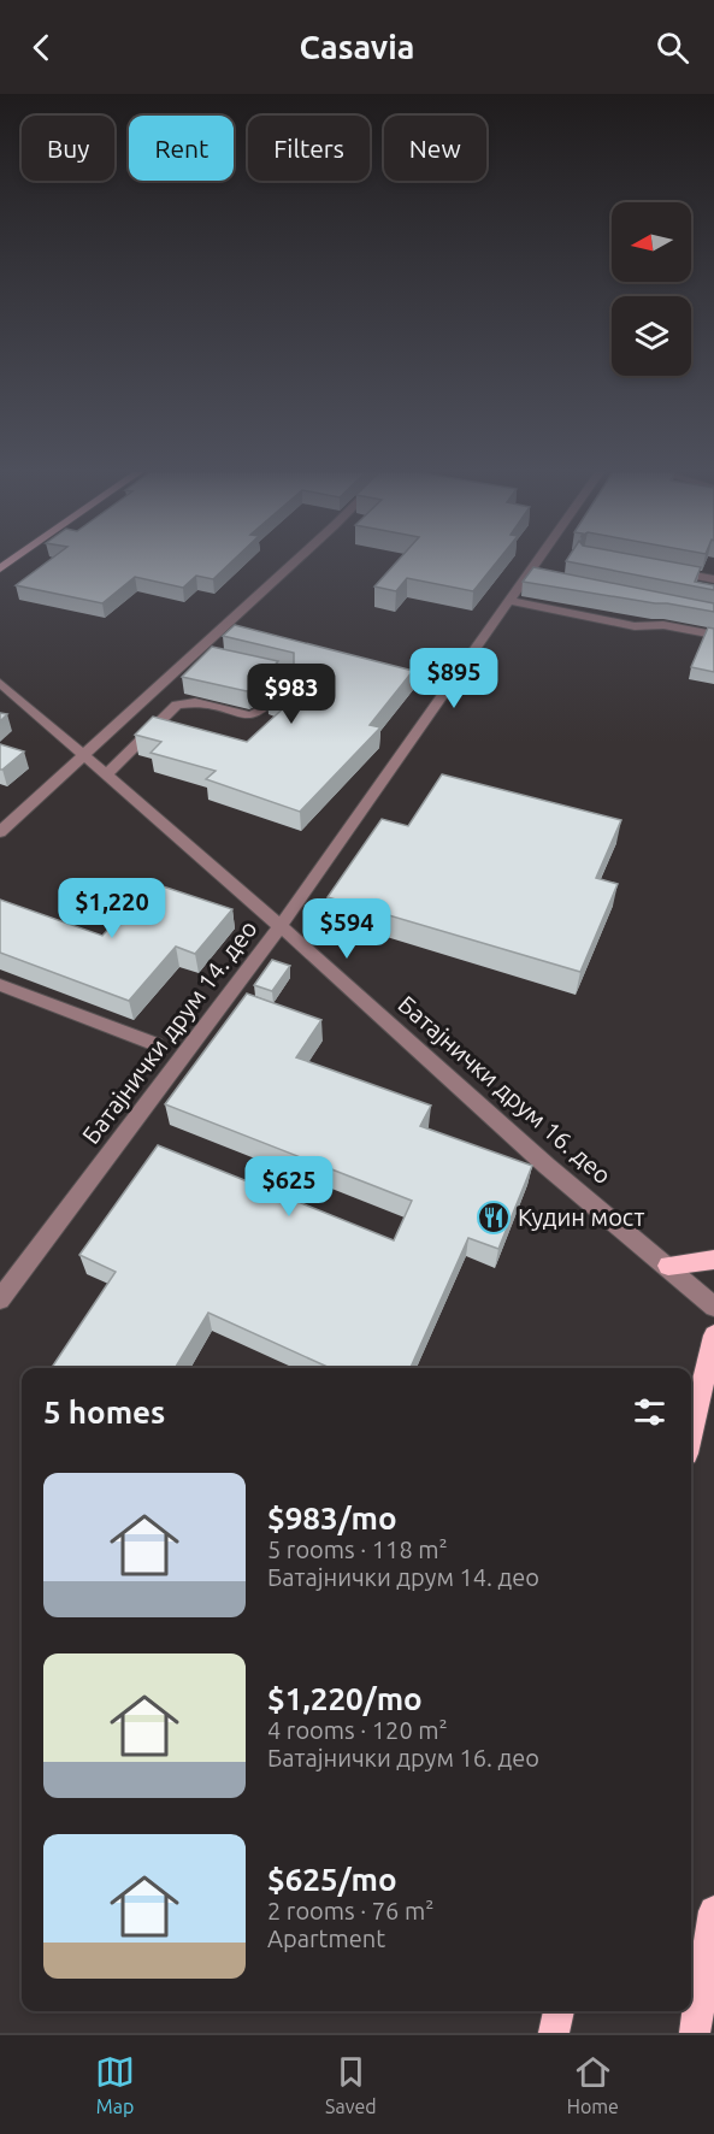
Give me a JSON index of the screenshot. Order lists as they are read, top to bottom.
{
  "streets": {
    "street": ["Батајнички друм 14. део", "Батајнички друм 16. део"]
  },
  "crossings": [
    ["Батајнички друм 14. део", "Батајнички друм 16. део"]
  ],
  "places": {
    "restaurant": ["Кудин мост"]
  },
  "north": "left",
  "page": {
    "header": "Casavia",
    "chip": [
      "Buy",
      "Rent",
      "Filters",
      "New"
    ],
    "price": [
      "$895",
      "$983",
      "$1,220",
      "$594",
      "$625"
    ],
    "heading": "5 homes",
    "list": [
      {
        "name": "$983/mo",
        "note": "5 rooms · 118 m² · Батајнички друм 14. део"
      },
      {
        "name": "$1,220/mo",
        "note": "4 rooms · 120 m² · Батајнички друм 16. део"
      },
      {
        "name": "$625/mo",
        "note": "2 rooms · 76 m² · Apartment"
      }
    ],
    "tabs": ["Map", "Saved", "Home"]
  }
}
